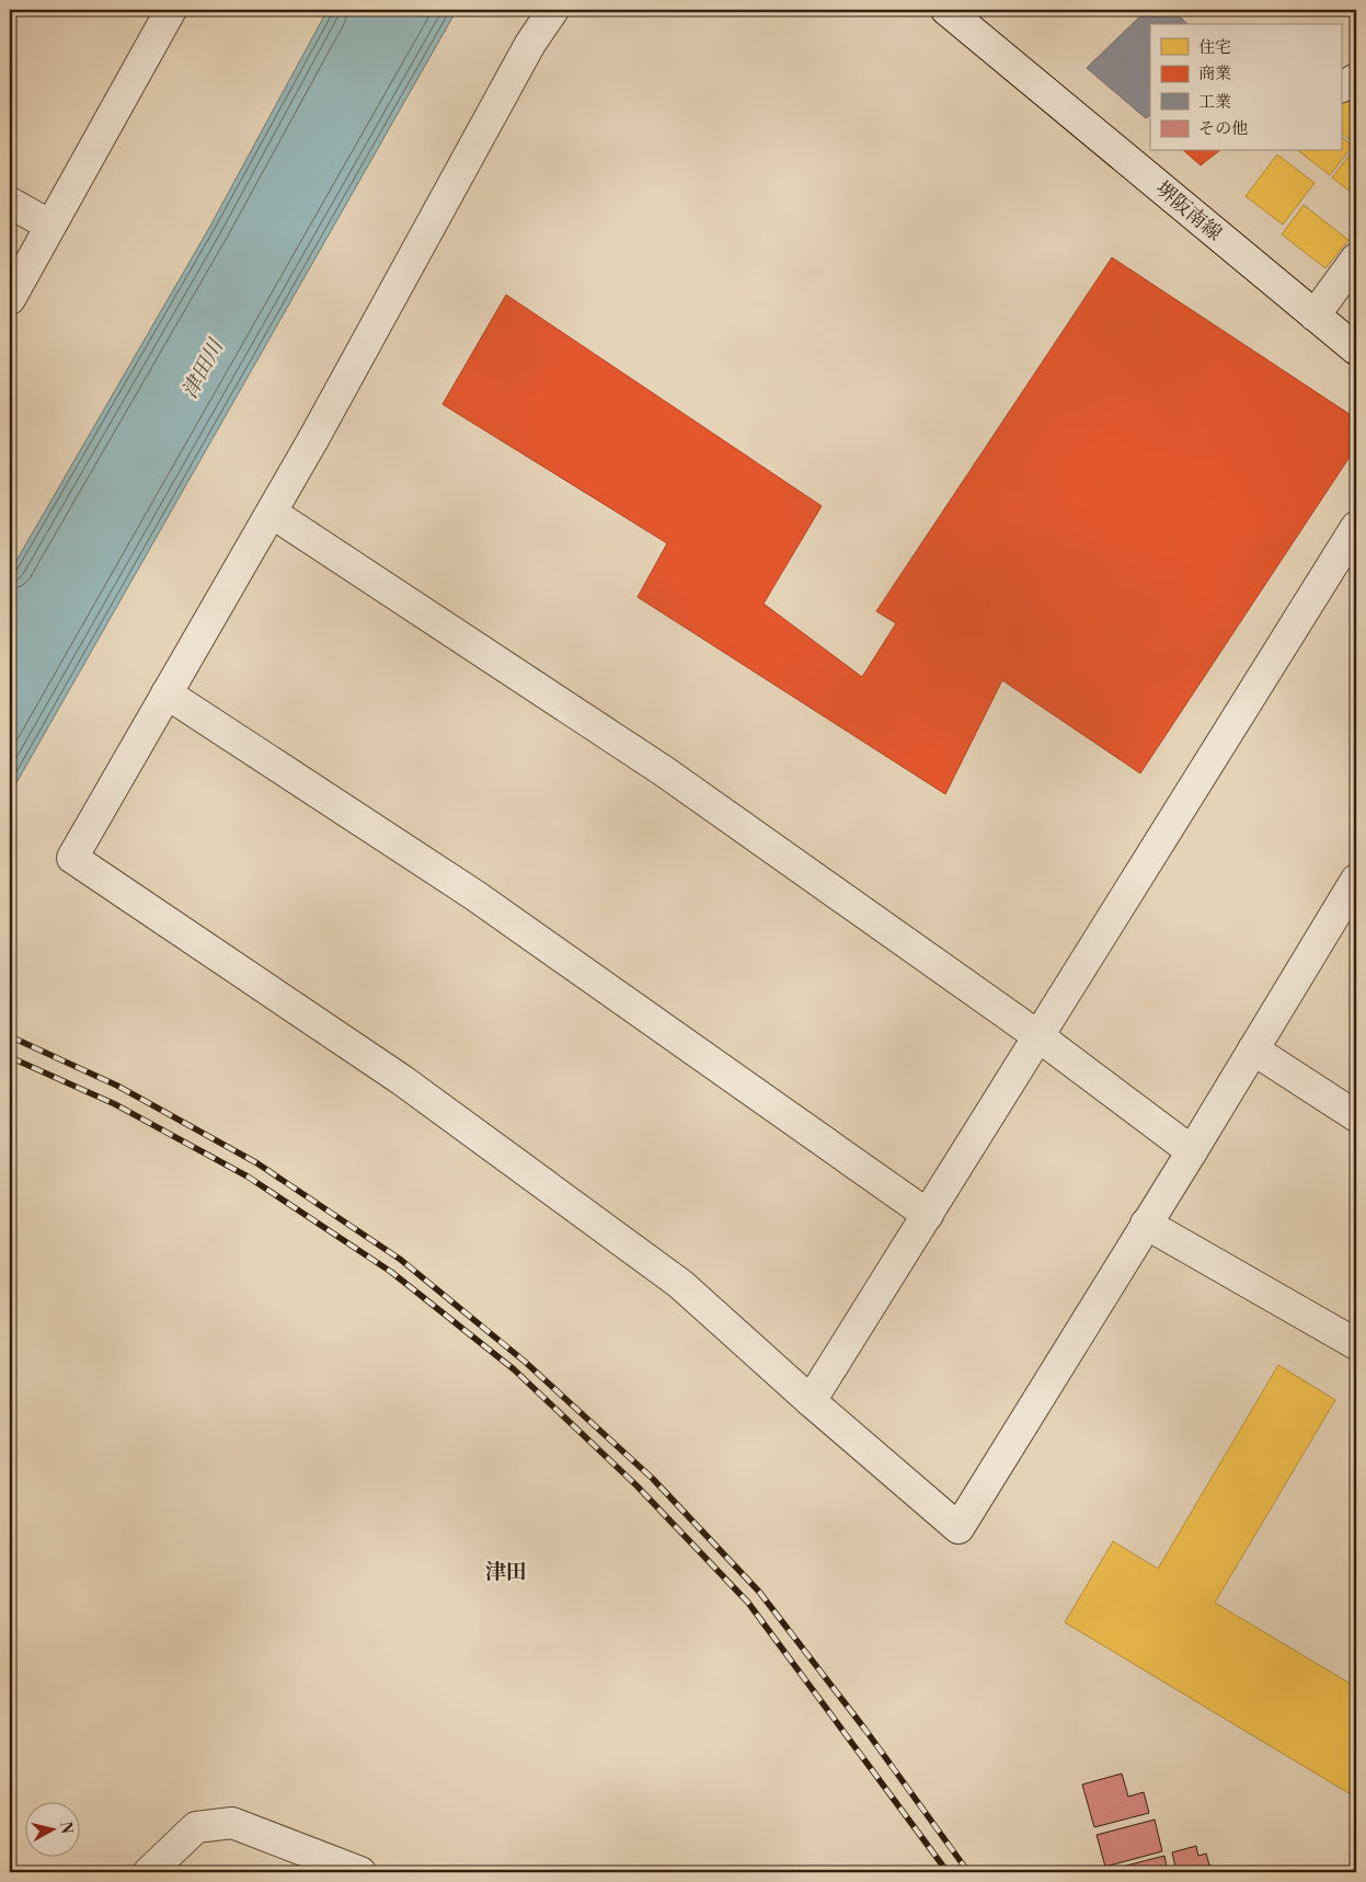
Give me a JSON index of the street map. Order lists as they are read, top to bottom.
{
  "streets": {
    "street": ["堺阪南線"]
  },
  "districts": ["津田"],
  "water": ["津田川"],
  "legend": [
    "住宅",
    "商業",
    "工業",
    "その他"
  ],
  "north": "right"
}
